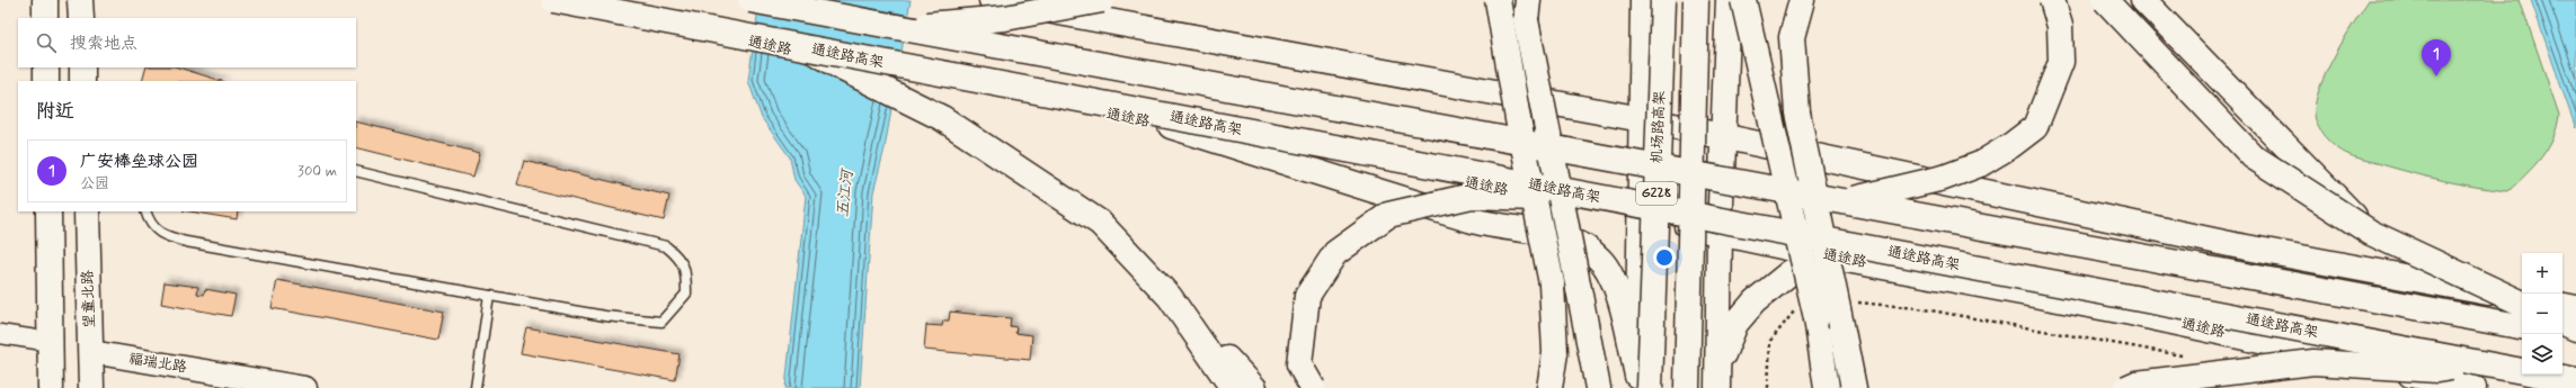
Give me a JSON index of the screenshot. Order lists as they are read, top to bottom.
{
  "streets": {
    "main road": [
      "通途路",
      "通途路高架",
      "机场路高架",
      "G228",
      "望童北路"
    ],
    "street": ["福瑞北路"]
  },
  "crossings": [
    ["通途路", "通途路高架"],
    ["望童北路", "福瑞北路"]
  ],
  "water": ["五江河"],
  "page": {
    "search": "搜索地点",
    "pins": "1",
    "heading": "附近",
    "list": [
      {
        "mark": "1",
        "name": "广安棒垒球公园",
        "note": "公园",
        "value": "300 m"
      }
    ],
    "map_buttons": ["+", "−"]
  }
}
